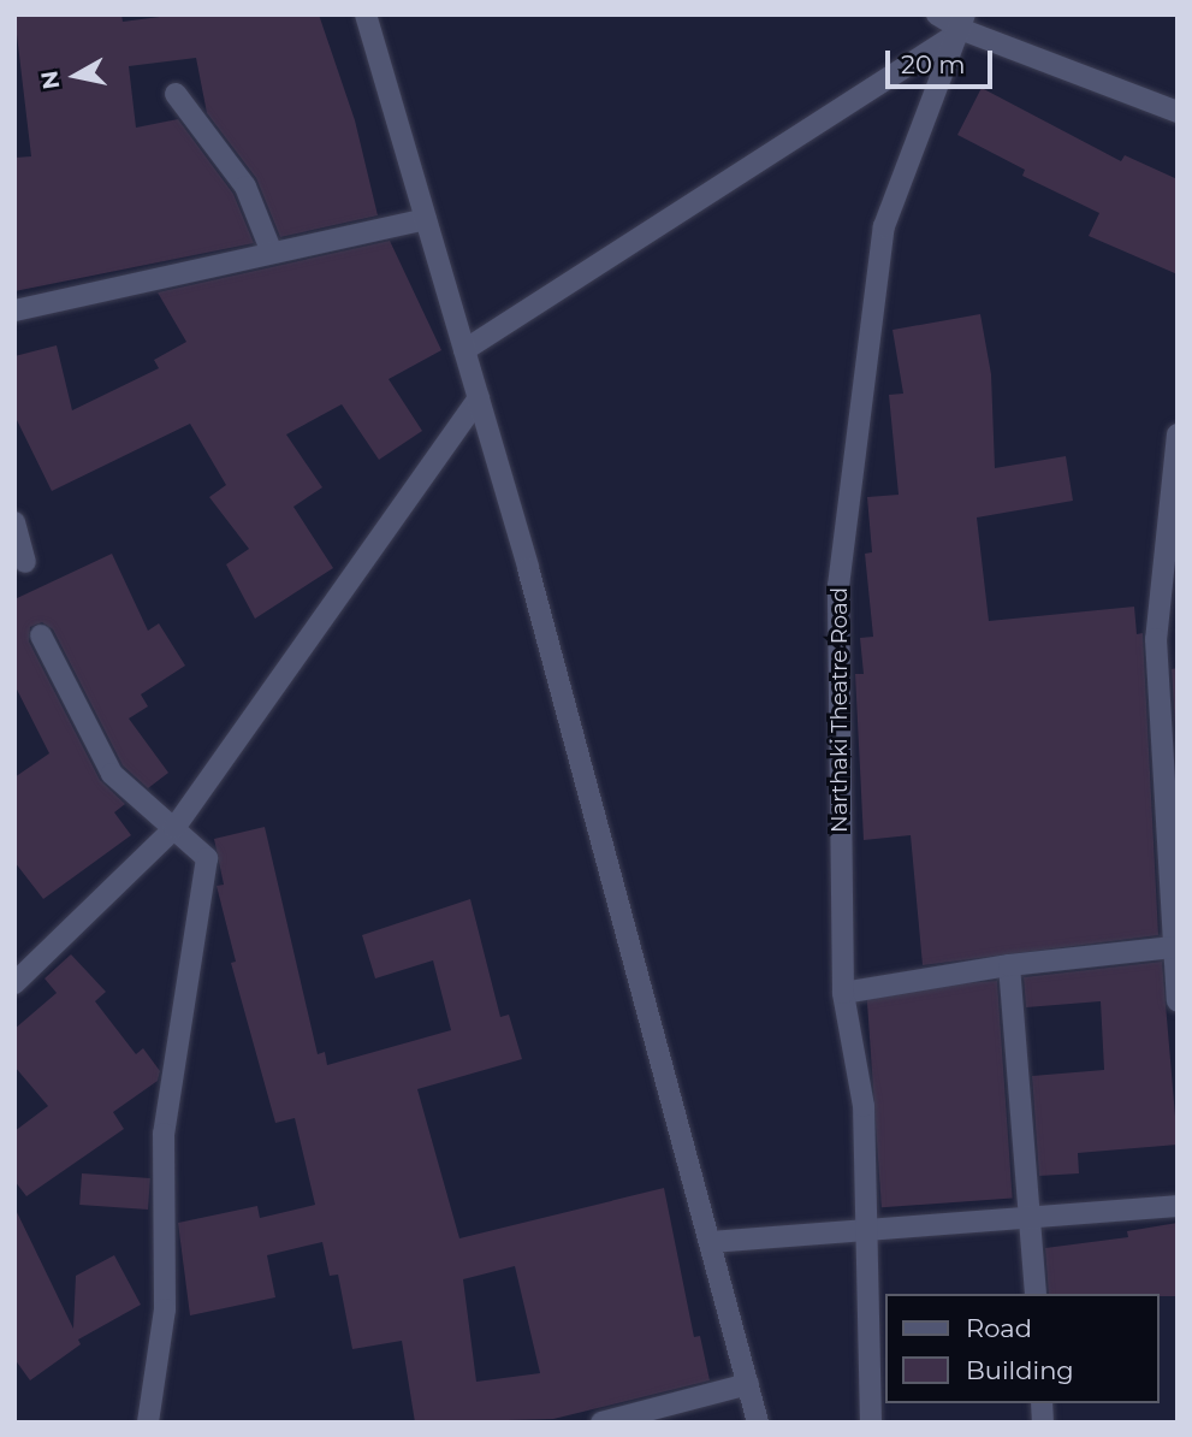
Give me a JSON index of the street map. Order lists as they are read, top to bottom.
{
  "streets": {
    "street": ["Narthaki Theatre Road"]
  },
  "legend": ["Road", "Building"],
  "scale_bar": "20 m",
  "north": "left"
}
